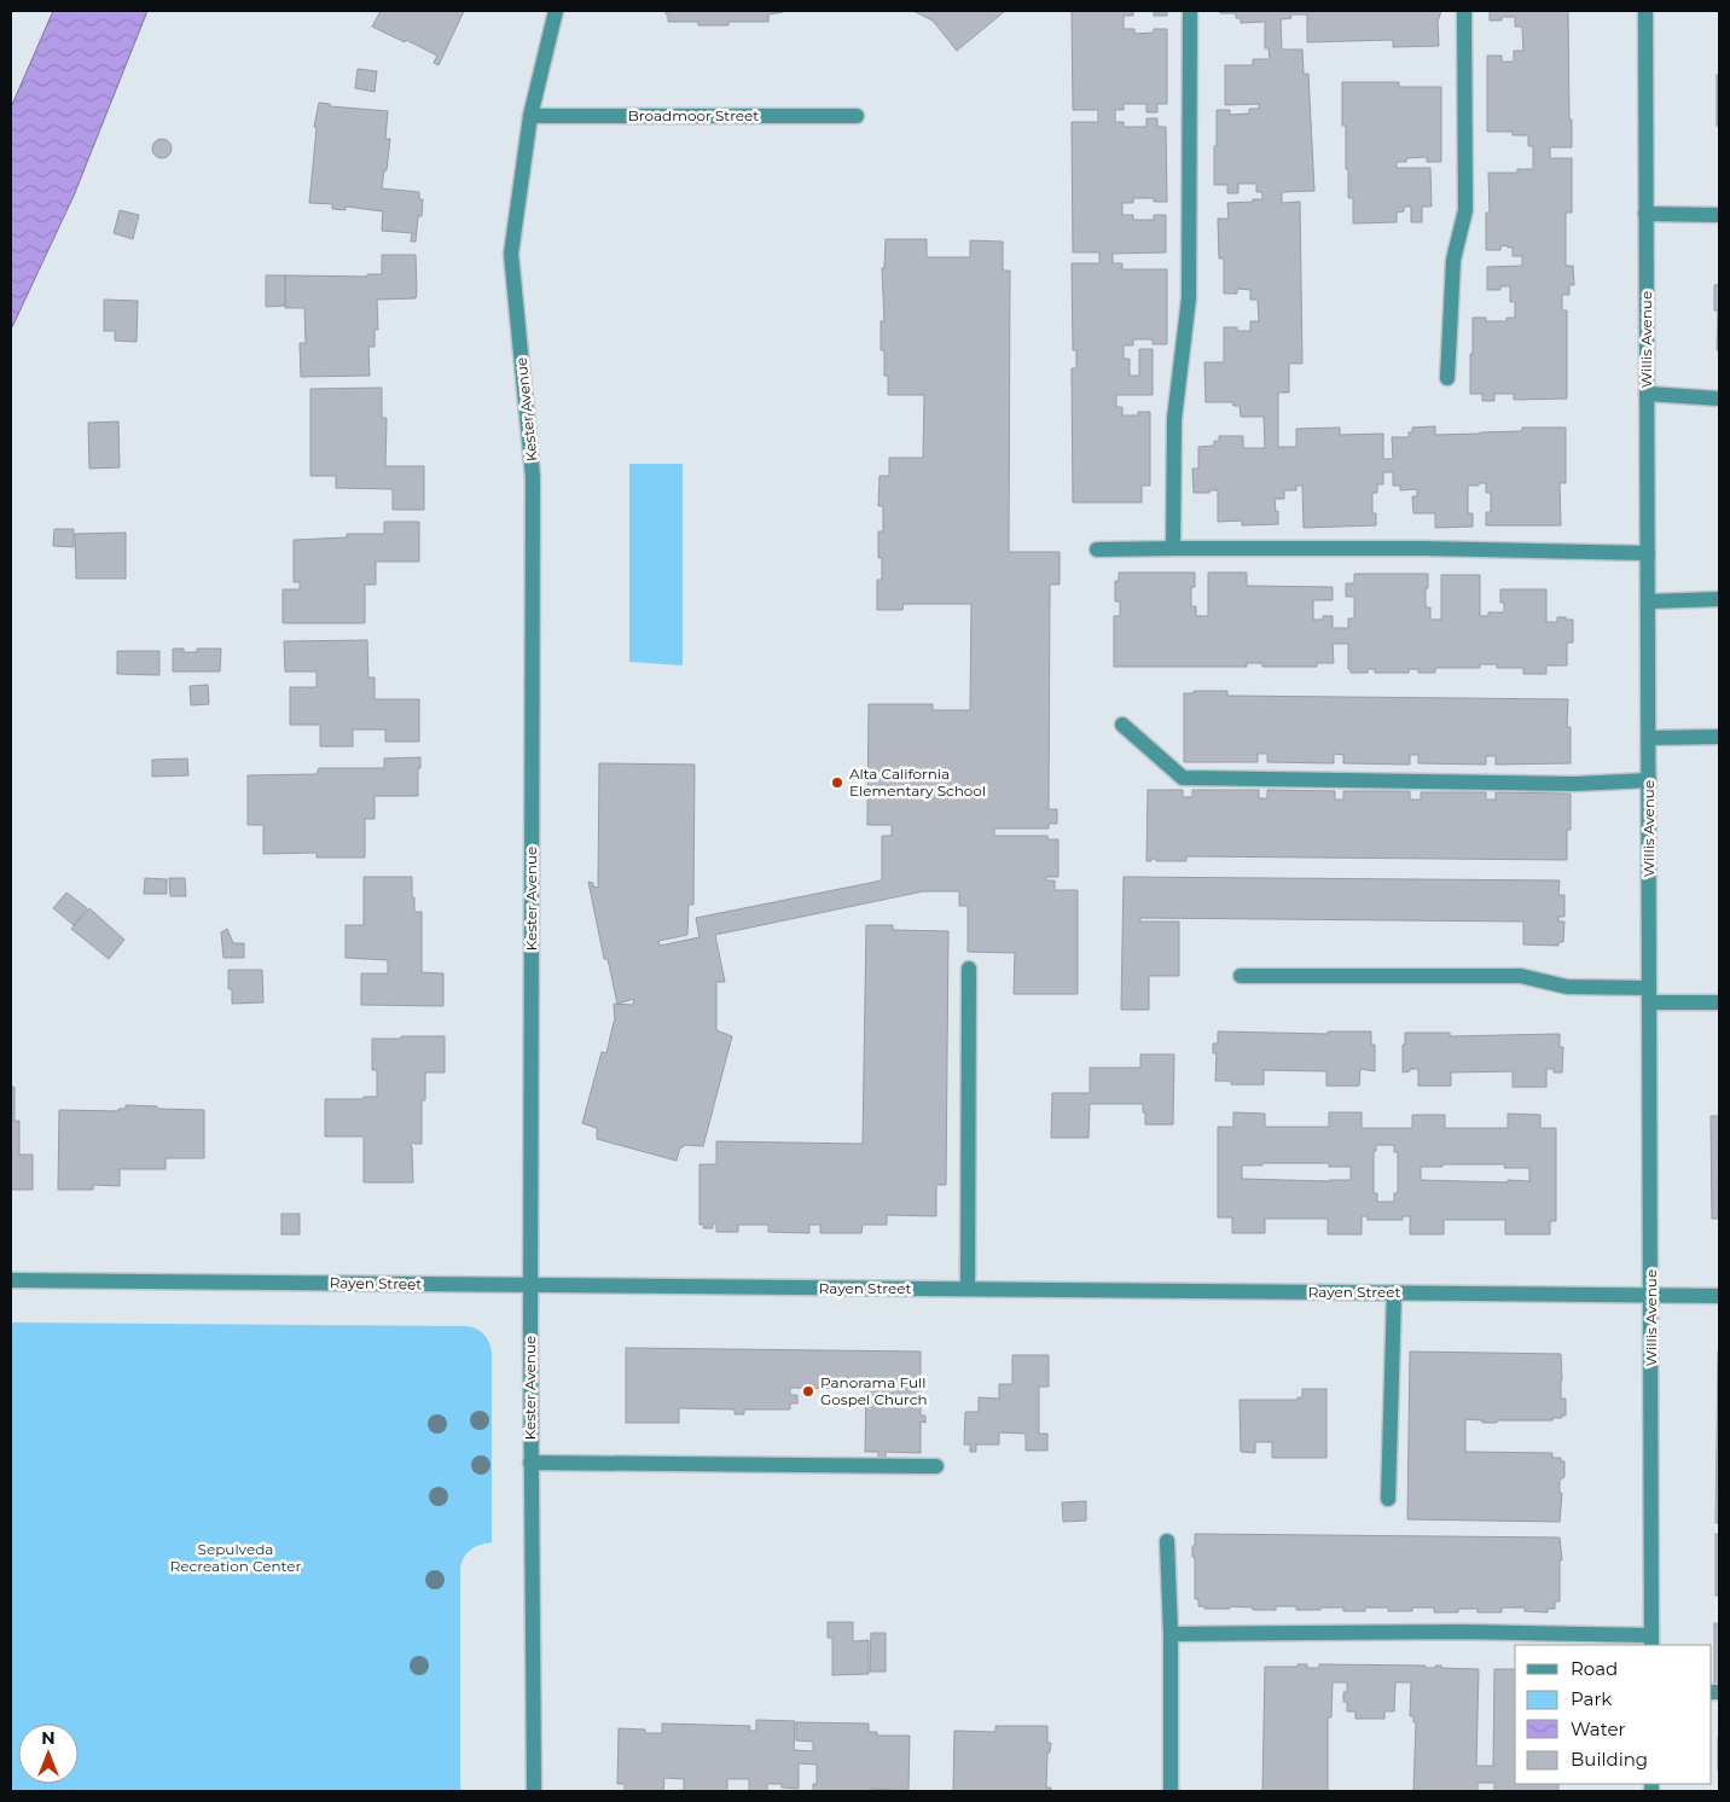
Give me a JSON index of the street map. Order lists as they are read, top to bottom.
{
  "streets": {
    "street": [
      "Broadmoor Street",
      "Willis Avenue",
      "Kester Avenue",
      "Rayen Street"
    ]
  },
  "crossings": [
    ["Broadmoor Street", "Kester Avenue"],
    ["Willis Avenue", "Rayen Street"],
    ["Kester Avenue", "Rayen Street"]
  ],
  "parks": ["Sepulveda Recreation Center"],
  "places": ["Alta California Elementary School", "Panorama Full Gospel Church"],
  "legend": [
    "Road",
    "Park",
    "Water",
    "Building"
  ],
  "north": "top"
}
